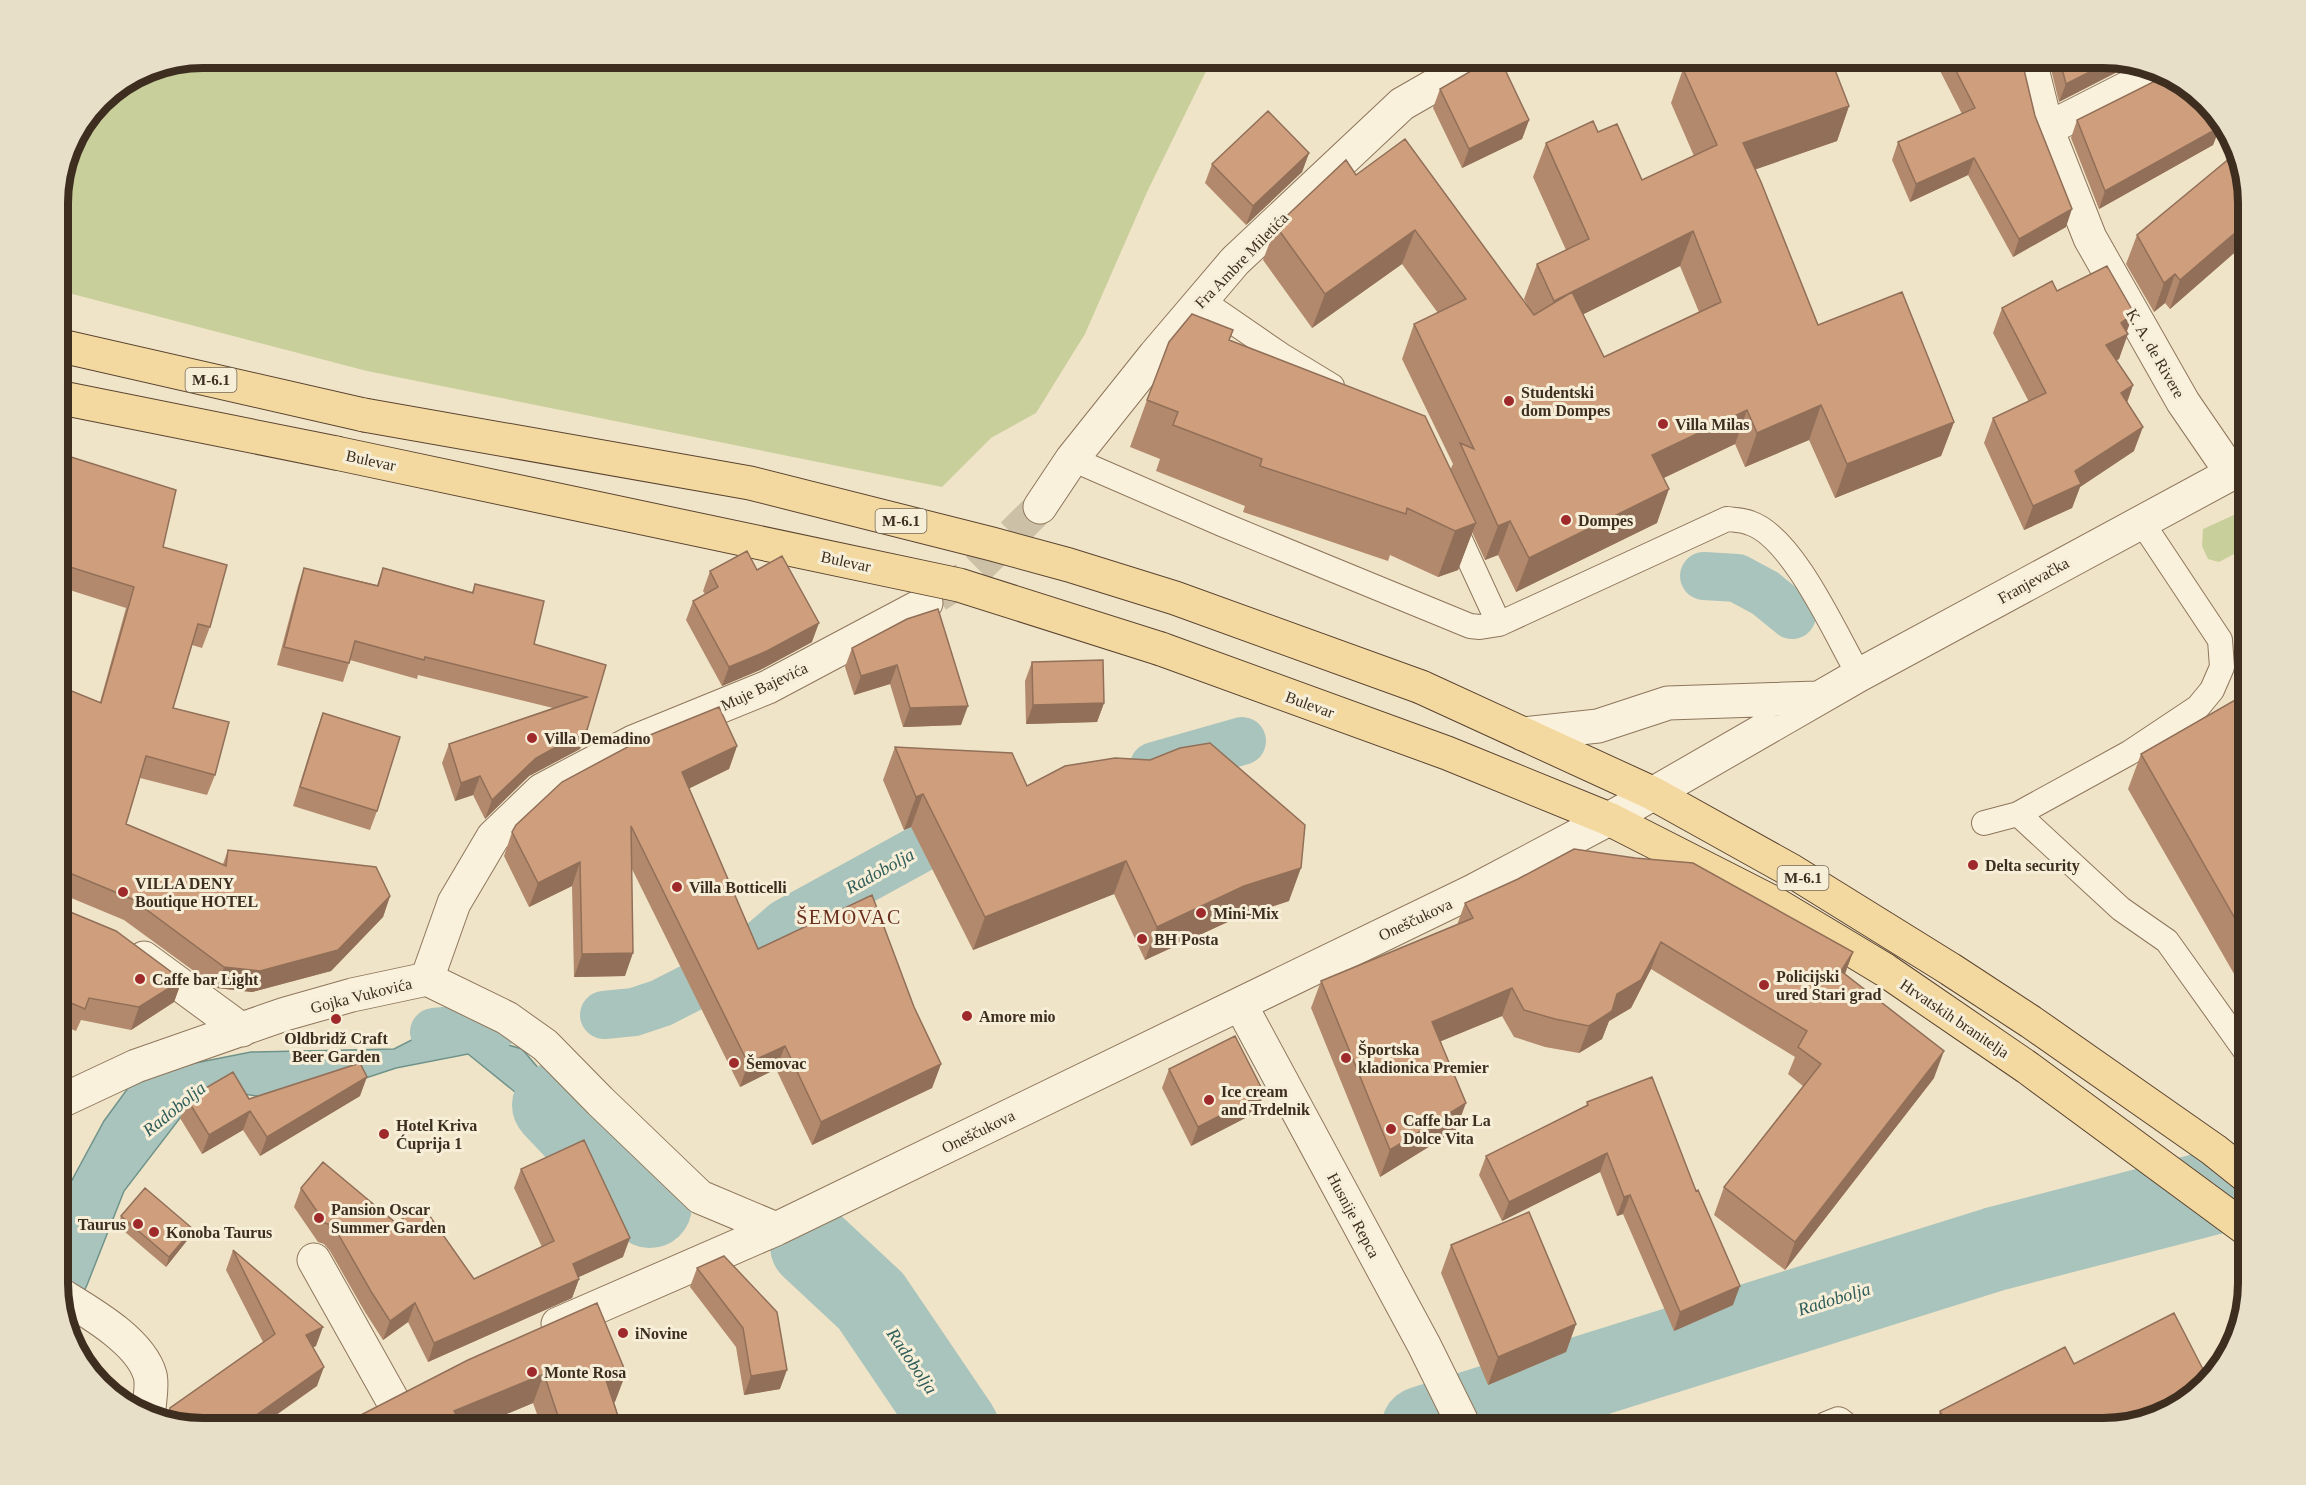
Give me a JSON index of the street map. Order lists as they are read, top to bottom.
{
  "streets": {
    "main road": ["M-6.1", "Bulevar", "Hrvatskih branitelja"],
    "street": [
      "Fra Ambre Miletića",
      "K. A. de Rivere",
      "Franjevačka",
      "Muje Bajevića",
      "Oneščukova",
      "Gojka Vukovića",
      "Husnije Repca"
    ]
  },
  "crossings": [
    ["M-6.1", "Franjevačka"],
    ["Bulevar", "Franjevačka"],
    ["Bulevar", "Oneščukova"],
    ["Bulevar", "Hrvatskih branitelja"],
    ["Franjevačka", "Oneščukova"],
    ["Franjevačka", "Hrvatskih branitelja"],
    ["Muje Bajevića", "Gojka Vukovića"],
    ["Oneščukova", "Gojka Vukovića"],
    ["Oneščukova", "Hrvatskih branitelja"],
    ["Oneščukova", "Husnije Repca"]
  ],
  "districts": ["ŠEMOVAC"],
  "water": ["Radobolja"],
  "places": [
    "Studentski dom Dompes",
    "Villa Milas",
    "Dompes",
    "Villa Demadino",
    "Delta security",
    "Villa Botticelli",
    "VILLA DENY Boutique HOTEL",
    "Mini-Mix",
    "BH Posta",
    "Caffe bar Light",
    "Policijski ured Stari grad",
    "Amore mio",
    "Oldbridž Craft Beer Garden",
    "Športska kladionica Premier",
    "Šemovac",
    "Ice cream and Trdelnik",
    "Caffe bar La Dolce Vita",
    "Hotel Kriva Ćuprija 1",
    "Pansion Oscar Summer Garden",
    "Taurus",
    "Konoba Taurus",
    "iNovine",
    "Monte Rosa"
  ]
}
